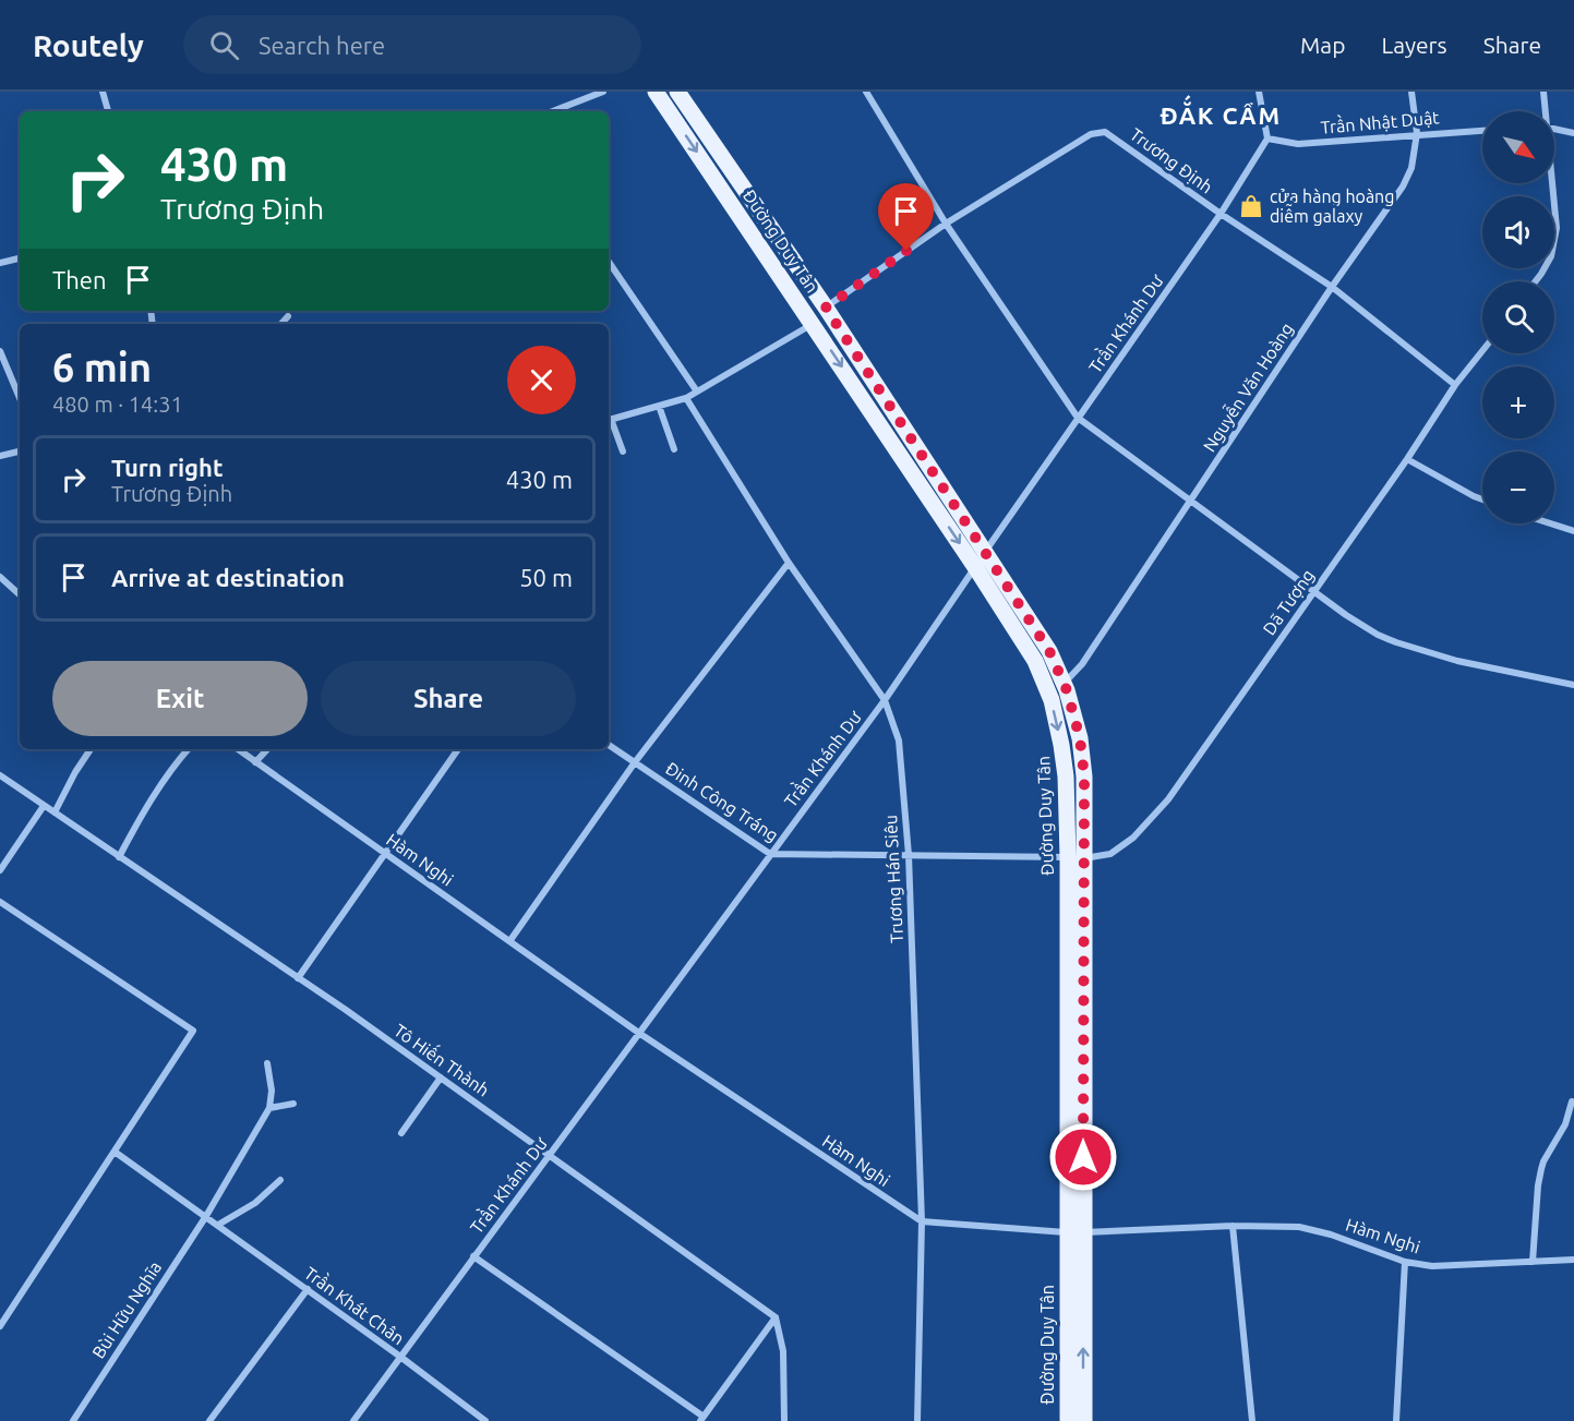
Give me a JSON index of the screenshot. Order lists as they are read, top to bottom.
{
  "streets": {
    "main road": ["Đường Duy Tân"],
    "street": [
      "Trần Nhật Duật",
      "Trương Định",
      "Trần Khánh Dư",
      "Nguyễn Văn Hoàng",
      "Dã Tượng",
      "Đinh Công Tráng",
      "Hàm Nghi",
      "Trương Hán Siêu",
      "Tô Hiến Thành",
      "Trần Khát Chân",
      "Bùi Hữu Nghĩa"
    ]
  },
  "crossings": [
    ["Trần Nhật Duật", "Trần Khánh Dư"],
    ["Trần Nhật Duật", "Nguyễn Văn Hoàng"],
    ["Trương Định", "Đường Duy Tân"],
    ["Trương Định", "Trần Khánh Dư"],
    ["Trương Định", "Nguyễn Văn Hoàng"],
    ["Trương Định", "Dã Tượng"],
    ["Đường Duy Tân", "Trần Khánh Dư"],
    ["Đường Duy Tân", "Nguyễn Văn Hoàng"],
    ["Đường Duy Tân", "Dã Tượng"],
    ["Đường Duy Tân", "Đinh Công Tráng"],
    ["Đường Duy Tân", "Hàm Nghi"],
    ["Trần Khánh Dư", "Đinh Công Tráng"],
    ["Trần Khánh Dư", "Hàm Nghi"],
    ["Trần Khánh Dư", "Trương Hán Siêu"],
    ["Trần Khánh Dư", "Tô Hiến Thành"],
    ["Trần Khánh Dư", "Trần Khát Chân"],
    ["Dã Tượng", "Đinh Công Tráng"],
    ["Đinh Công Tráng", "Trương Hán Siêu"],
    ["Hàm Nghi", "Trương Hán Siêu"],
    ["Trần Khát Chân", "Bùi Hữu Nghĩa"]
  ],
  "districts": ["ĐẮK CẨM"],
  "places": {
    "shop": ["cửa hàng hoàng diễm galaxy"]
  },
  "north": "bottom right",
  "page": {
    "header": "Routely",
    "search": "Search here",
    "nav": ["Map", "Layers", "Share"],
    "map_buttons": ["+", "−"],
    "turn": ["430 m", "Trương Định"],
    "then": "Then",
    "heading": ["6 min", "480 m · 14:31"],
    "list": [
      {
        "name": "Turn right",
        "note": "Trương Định",
        "value": "430 m"
      },
      {
        "name": "Arrive at destination",
        "value": "50 m"
      }
    ],
    "buttons": ["Exit", "Share"]
  }
}
